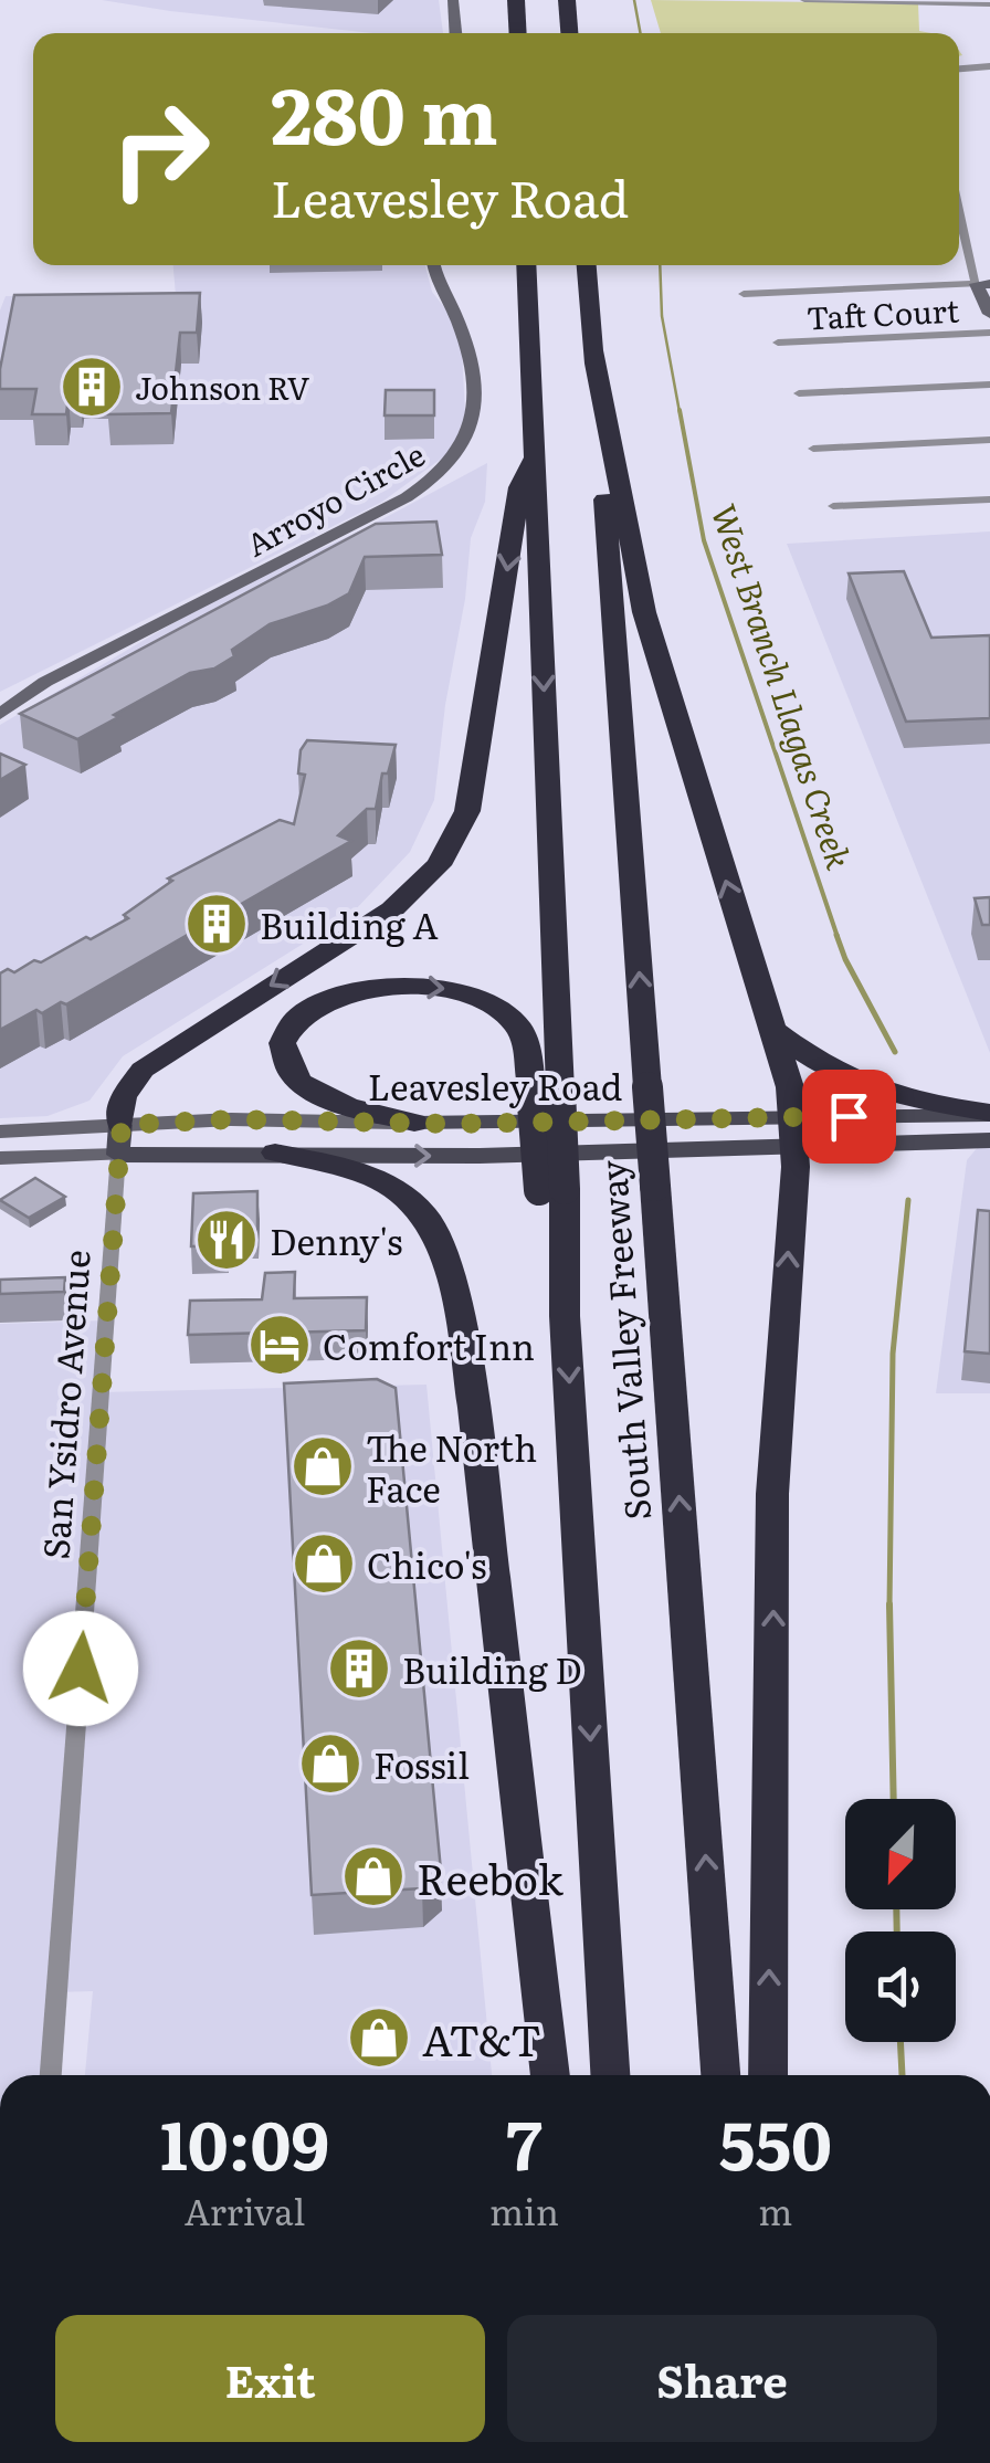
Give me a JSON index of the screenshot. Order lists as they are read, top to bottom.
{
  "streets": {
    "highway": ["South Valley Freeway"],
    "main road": ["Leavesley Road", "San Ysidro Avenue"],
    "street": ["Taft Court", "Arroyo Circle"]
  },
  "crossings": [
    ["Leavesley Road", "San Ysidro Avenue"]
  ],
  "water": ["West Branch Llagas Creek"],
  "places": {
    "building": ["Johnson RV", "Building A", "Building D"],
    "restaurant": ["Denny's"],
    "hotel": ["Comfort Inn"],
    "shop": [
      "The North Face",
      "Chico's",
      "Fossil",
      "Reebok",
      "AT&T"
    ]
  },
  "north": "bottom left",
  "page": {
    "turn": ["280 m", "Leavesley Road"],
    "eta": [
      "10:09",
      "Arrival",
      "7",
      "min",
      "550",
      "m"
    ],
    "buttons": ["Exit", "Share"]
  }
}
